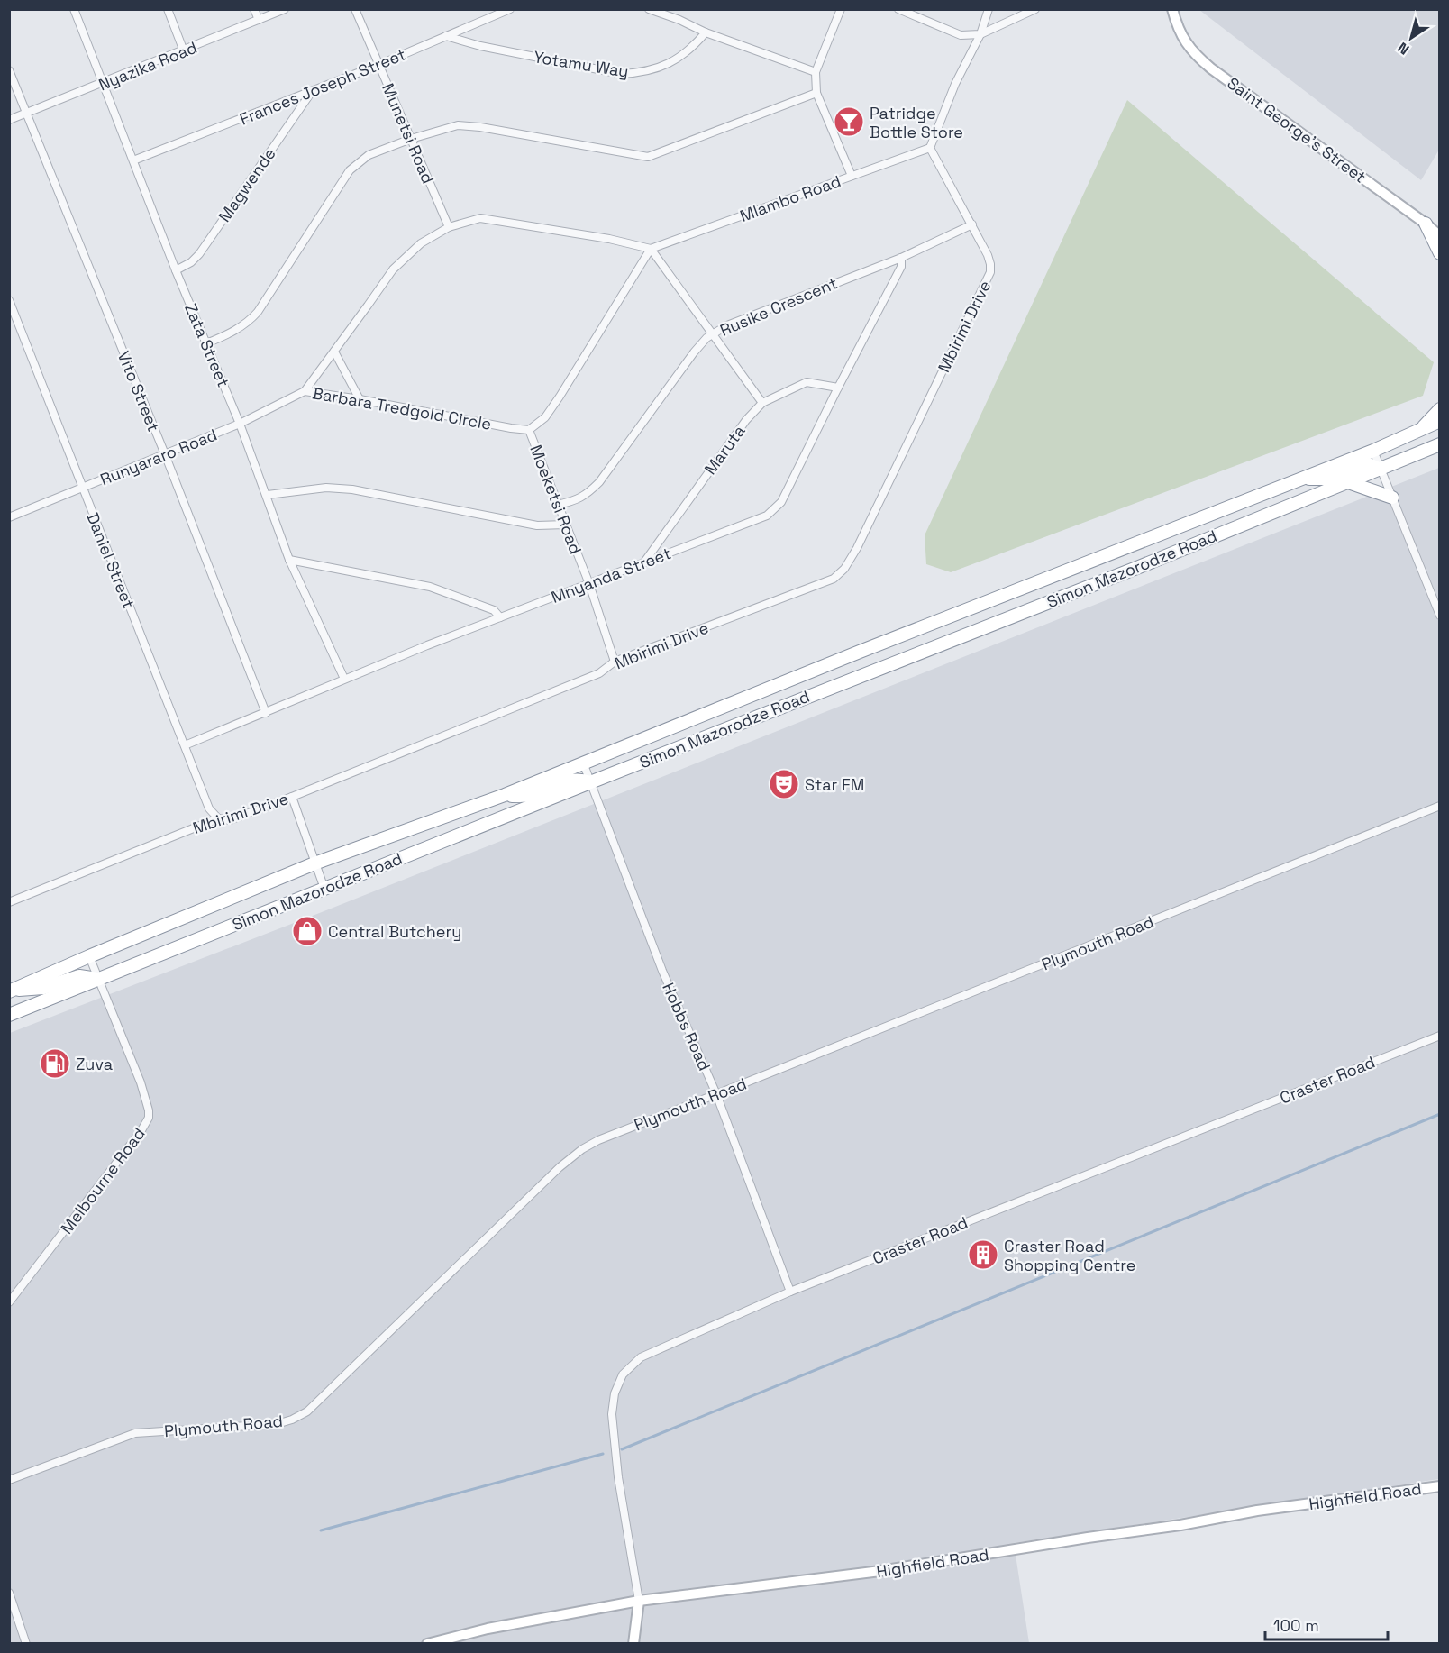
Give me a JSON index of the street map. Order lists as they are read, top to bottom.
{
  "streets": {
    "highway": ["Simon Mazorodze Road"],
    "street": [
      "Yotamu Way",
      "Nyazika Road",
      "Frances Joseph Street",
      "Saint George's Street",
      "Munetsi Road",
      "Magwende",
      "Mlambo Road",
      "Rusike Crescent",
      "Mbirimi Drive",
      "Zata Street",
      "Vito Street",
      "Barbara Tredgold Circle",
      "Maruta",
      "Runyararo Road",
      "Moeketsi Road",
      "Daniel Street",
      "Mnyanda Street",
      "Plymouth Road",
      "Hobbs Road",
      "Craster Road",
      "Melbourne Road",
      "Highfield Road"
    ]
  },
  "crossings": [
    ["Yotamu Way", "Frances Joseph Street"],
    ["Nyazika Road", "Zata Street"],
    ["Nyazika Road", "Vito Street"],
    ["Frances Joseph Street", "Munetsi Road"],
    ["Frances Joseph Street", "Magwende"],
    ["Frances Joseph Street", "Zata Street"],
    ["Munetsi Road", "Barbara Tredgold Circle"],
    ["Magwende", "Zata Street"],
    ["Mlambo Road", "Mbirimi Drive"],
    ["Mlambo Road", "Barbara Tredgold Circle"],
    ["Rusike Crescent", "Mbirimi Drive"],
    ["Rusike Crescent", "Moeketsi Road"],
    ["Rusike Crescent", "Mnyanda Street"],
    ["Mbirimi Drive", "Moeketsi Road"],
    ["Mbirimi Drive", "Daniel Street"],
    ["Zata Street", "Runyararo Road"],
    ["Zata Street", "Mnyanda Street"],
    ["Vito Street", "Runyararo Road"],
    ["Vito Street", "Mnyanda Street"],
    ["Barbara Tredgold Circle", "Runyararo Road"],
    ["Barbara Tredgold Circle", "Moeketsi Road"],
    ["Maruta", "Mnyanda Street"],
    ["Runyararo Road", "Daniel Street"],
    ["Moeketsi Road", "Mnyanda Street"],
    ["Daniel Street", "Mnyanda Street"],
    ["Simon Mazorodze Road", "Hobbs Road"],
    ["Simon Mazorodze Road", "Melbourne Road"],
    ["Plymouth Road", "Hobbs Road"],
    ["Hobbs Road", "Craster Road"],
    ["Craster Road", "Highfield Road"]
  ],
  "places": {
    "bar": ["Patridge Bottle Store"],
    "theatre": ["Star FM"],
    "shop": ["Central Butchery"],
    "fuel station": ["Zuva"],
    "building": ["Craster Road Shopping Centre"]
  },
  "scale_bar": "100 m",
  "north": "bottom left"
}
